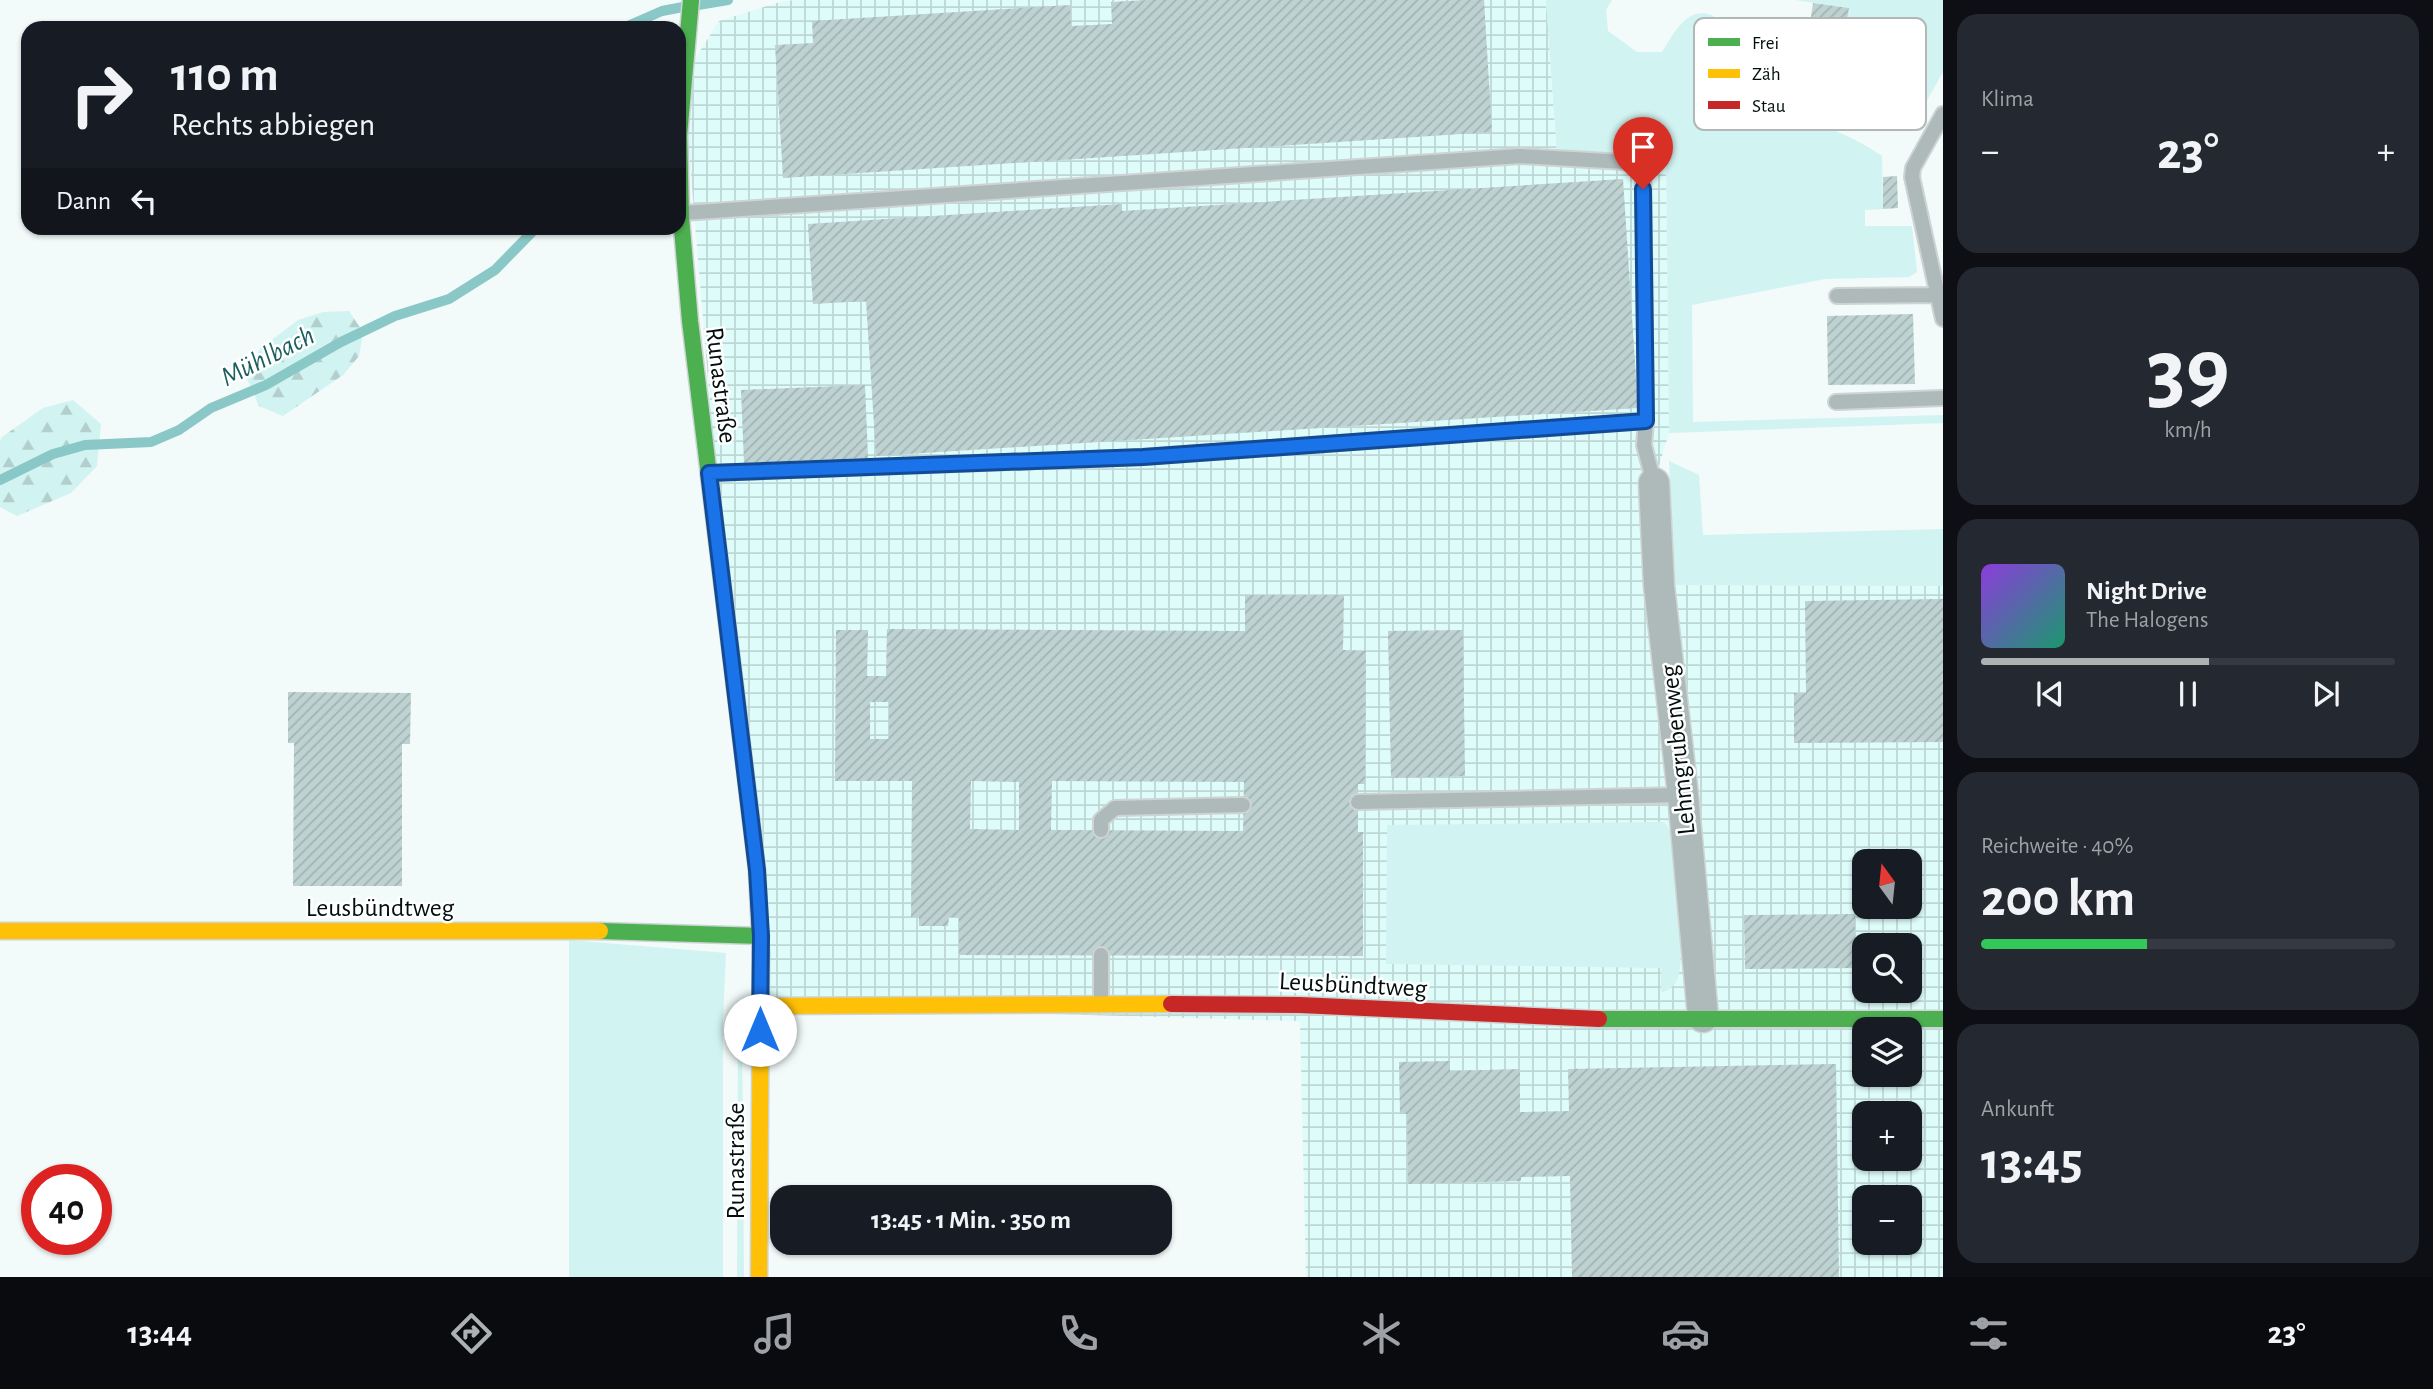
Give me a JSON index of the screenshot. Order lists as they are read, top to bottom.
{
  "streets": {
    "street": ["Runastraße", "Lehmgrubenweg", "Leusbündtweg"]
  },
  "crossings": [
    ["Runastraße", "Leusbündtweg"],
    ["Lehmgrubenweg", "Leusbündtweg"]
  ],
  "water": ["Mühlbach"],
  "legend": ["Frei", "Zäh", "Stau"],
  "north": "top",
  "page": {
    "tile": [
      "Klima",
      ["39", "km/h"],
      ["Reichweite · 40%", "200 km"],
      ["Ankunft", "13:45"]
    ],
    "turn": ["110 m", "Rechts abbiegen"],
    "heat": ["−", "23°", "+"],
    "then": "Dann",
    "song": ["Night Drive", "The Halogens"],
    "map_buttons": ["+", "−"],
    "limit": "40",
    "trip": "13:45 · 1 Min. · 350 m",
    "tabs": ["13:44", "23°"]
  }
}
